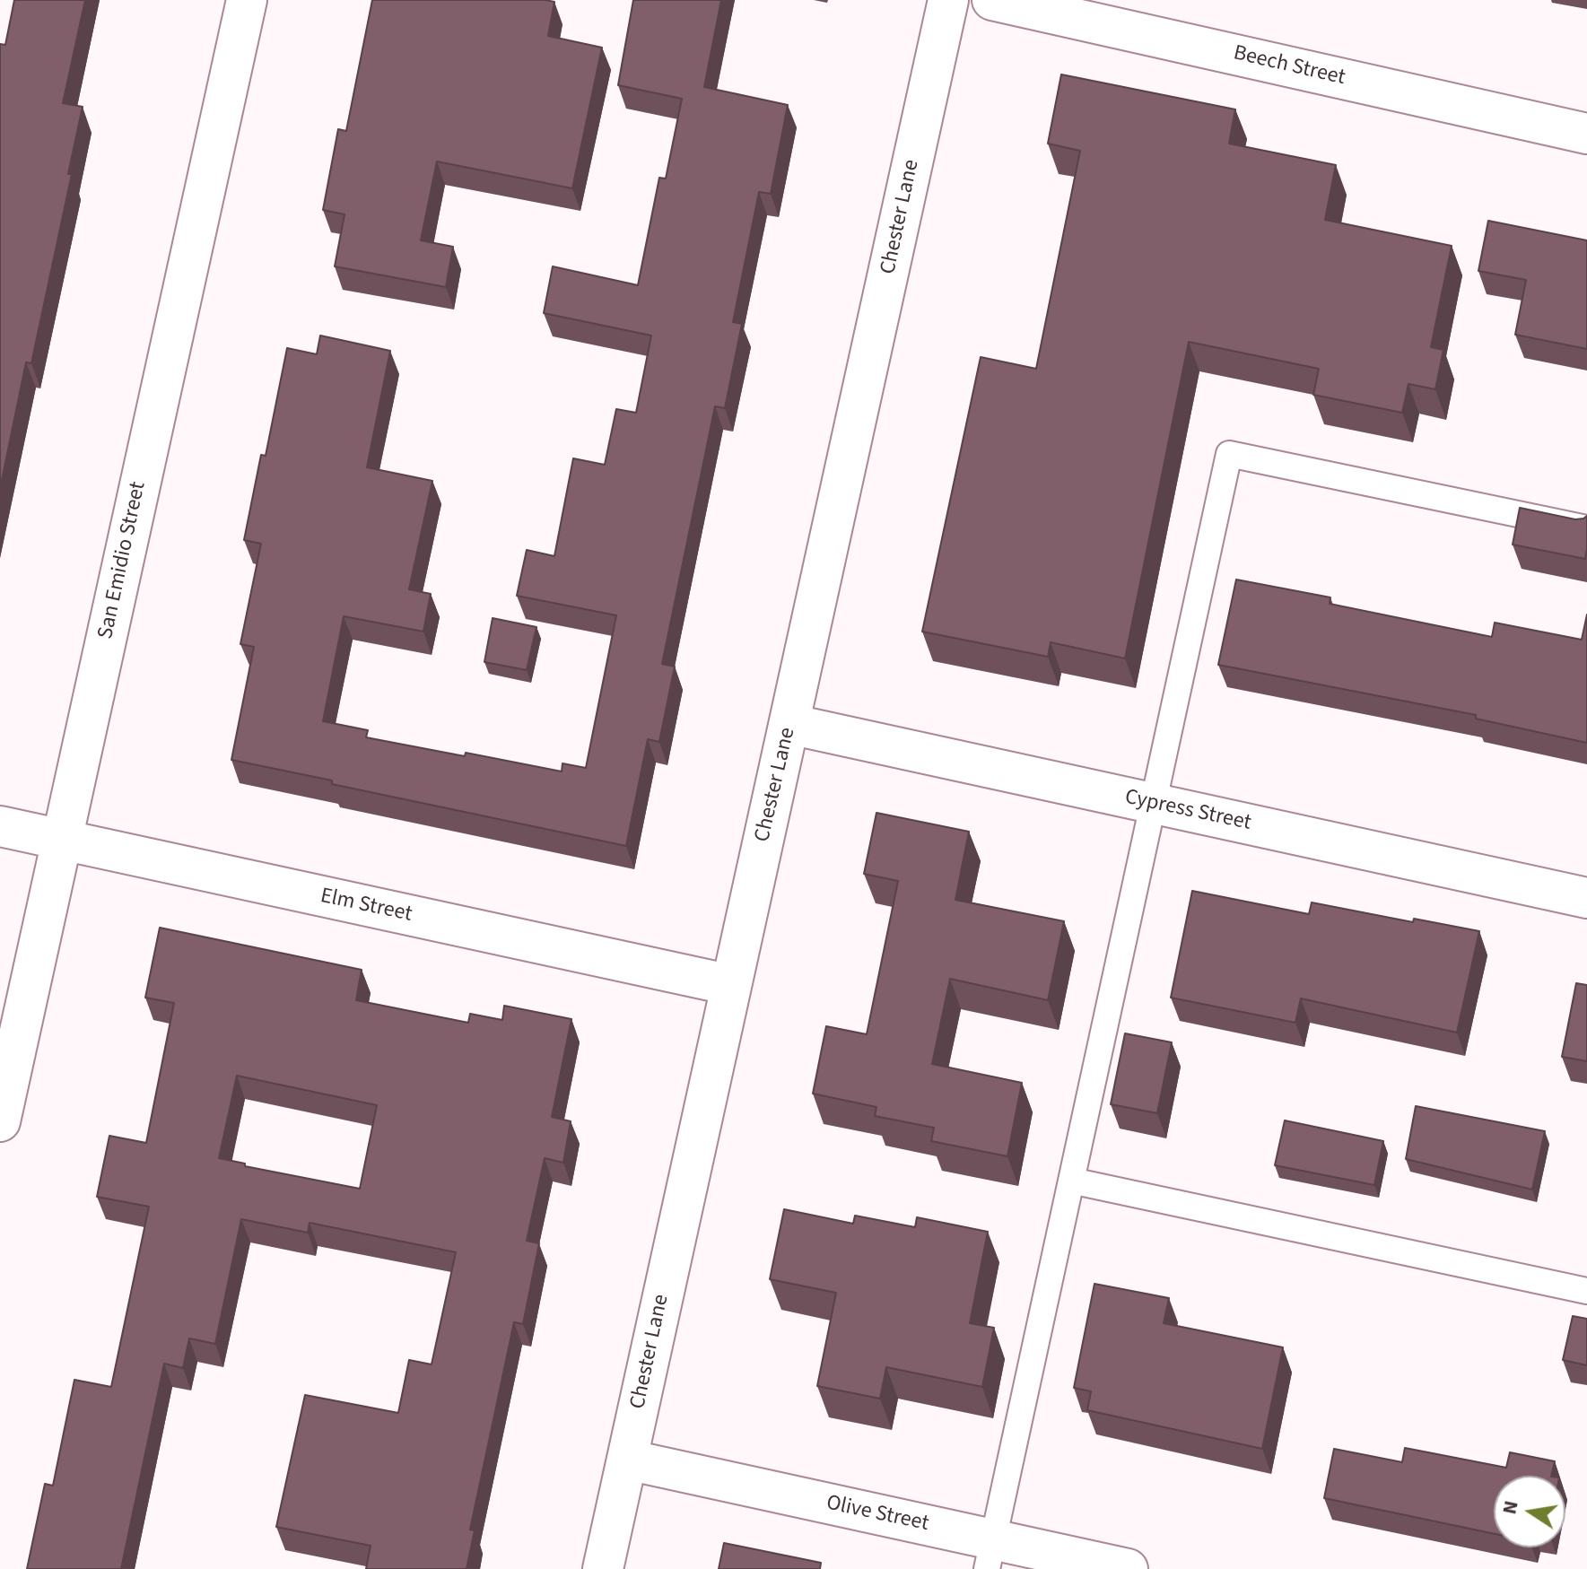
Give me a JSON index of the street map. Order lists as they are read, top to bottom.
{
  "streets": {
    "street": [
      "Beech Street",
      "Chester Lane",
      "San Emidio Street",
      "Cypress Street",
      "Elm Street",
      "Olive Street"
    ]
  },
  "crossings": [
    ["Chester Lane", "Cypress Street"],
    ["Chester Lane", "Elm Street"],
    ["Chester Lane", "Olive Street"],
    ["San Emidio Street", "Elm Street"]
  ],
  "north": "left"
}
